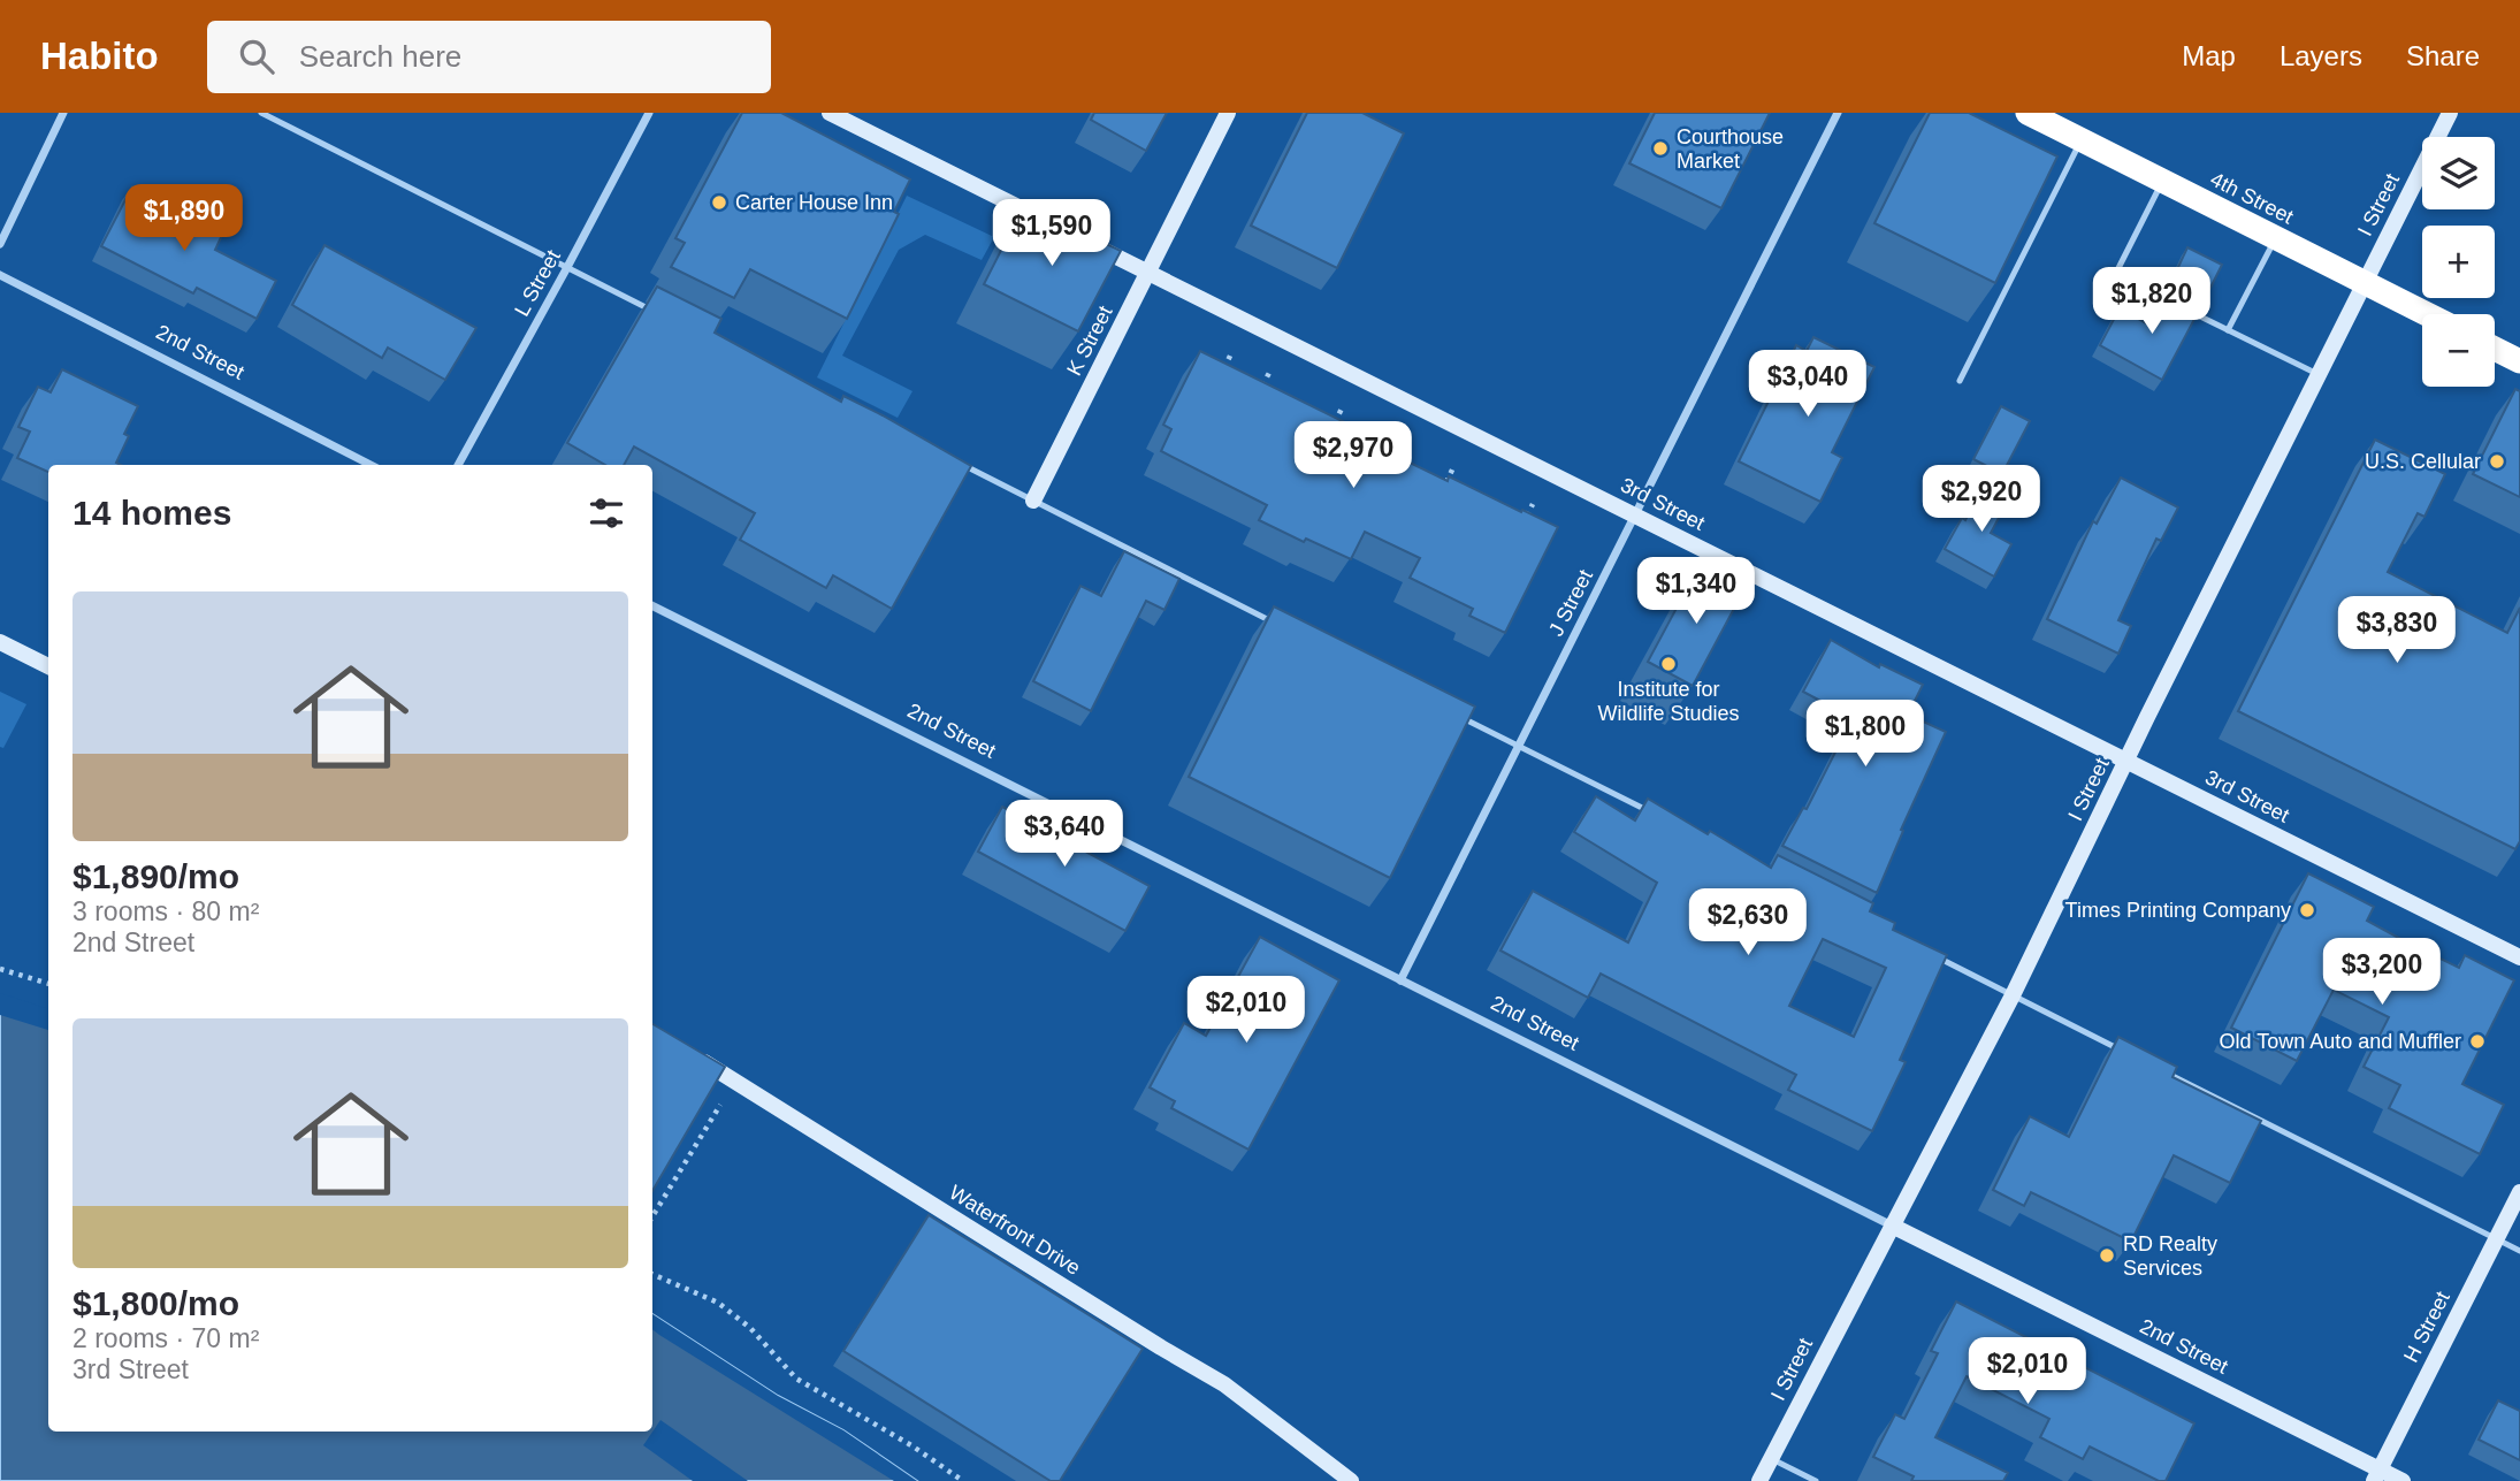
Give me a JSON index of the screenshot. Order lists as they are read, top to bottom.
{
  "streets": {
    "highway": ["4th Street"],
    "street": [
      "I Street",
      "L Street",
      "K Street",
      "2nd Street",
      "3rd Street",
      "J Street",
      "Waterfront Drive",
      "H Street"
    ]
  },
  "crossings": [
    ["4th Street", "I Street"],
    ["I Street", "2nd Street"],
    ["I Street", "3rd Street"],
    ["K Street", "3rd Street"],
    ["2nd Street", "J Street"],
    ["2nd Street", "H Street"],
    ["3rd Street", "J Street"]
  ],
  "places": [
    "Courthouse Market",
    "Carter House Inn",
    "U.S. Cellular",
    "Institute for Wildlife Studies",
    "Times Printing Company",
    "Old Town Auto and Muffler",
    "RD Realty Services"
  ],
  "page": {
    "header": "Habito",
    "search": "Search here",
    "nav": ["Map", "Layers", "Share"],
    "map_buttons": ["+", "−"],
    "price": [
      "$1,890",
      "$1,590",
      "$1,820",
      "$3,040",
      "$2,970",
      "$2,920",
      "$1,340",
      "$3,830",
      "$1,800",
      "$3,640",
      "$2,630",
      "$3,200",
      "$2,010",
      "$2,010"
    ],
    "heading": "14 homes",
    "list": [
      {
        "name": "$1,890/mo",
        "note": "3 rooms · 80 m² · 2nd Street"
      },
      {
        "name": "$1,800/mo",
        "note": "2 rooms · 70 m² · 3rd Street"
      }
    ]
  }
}
